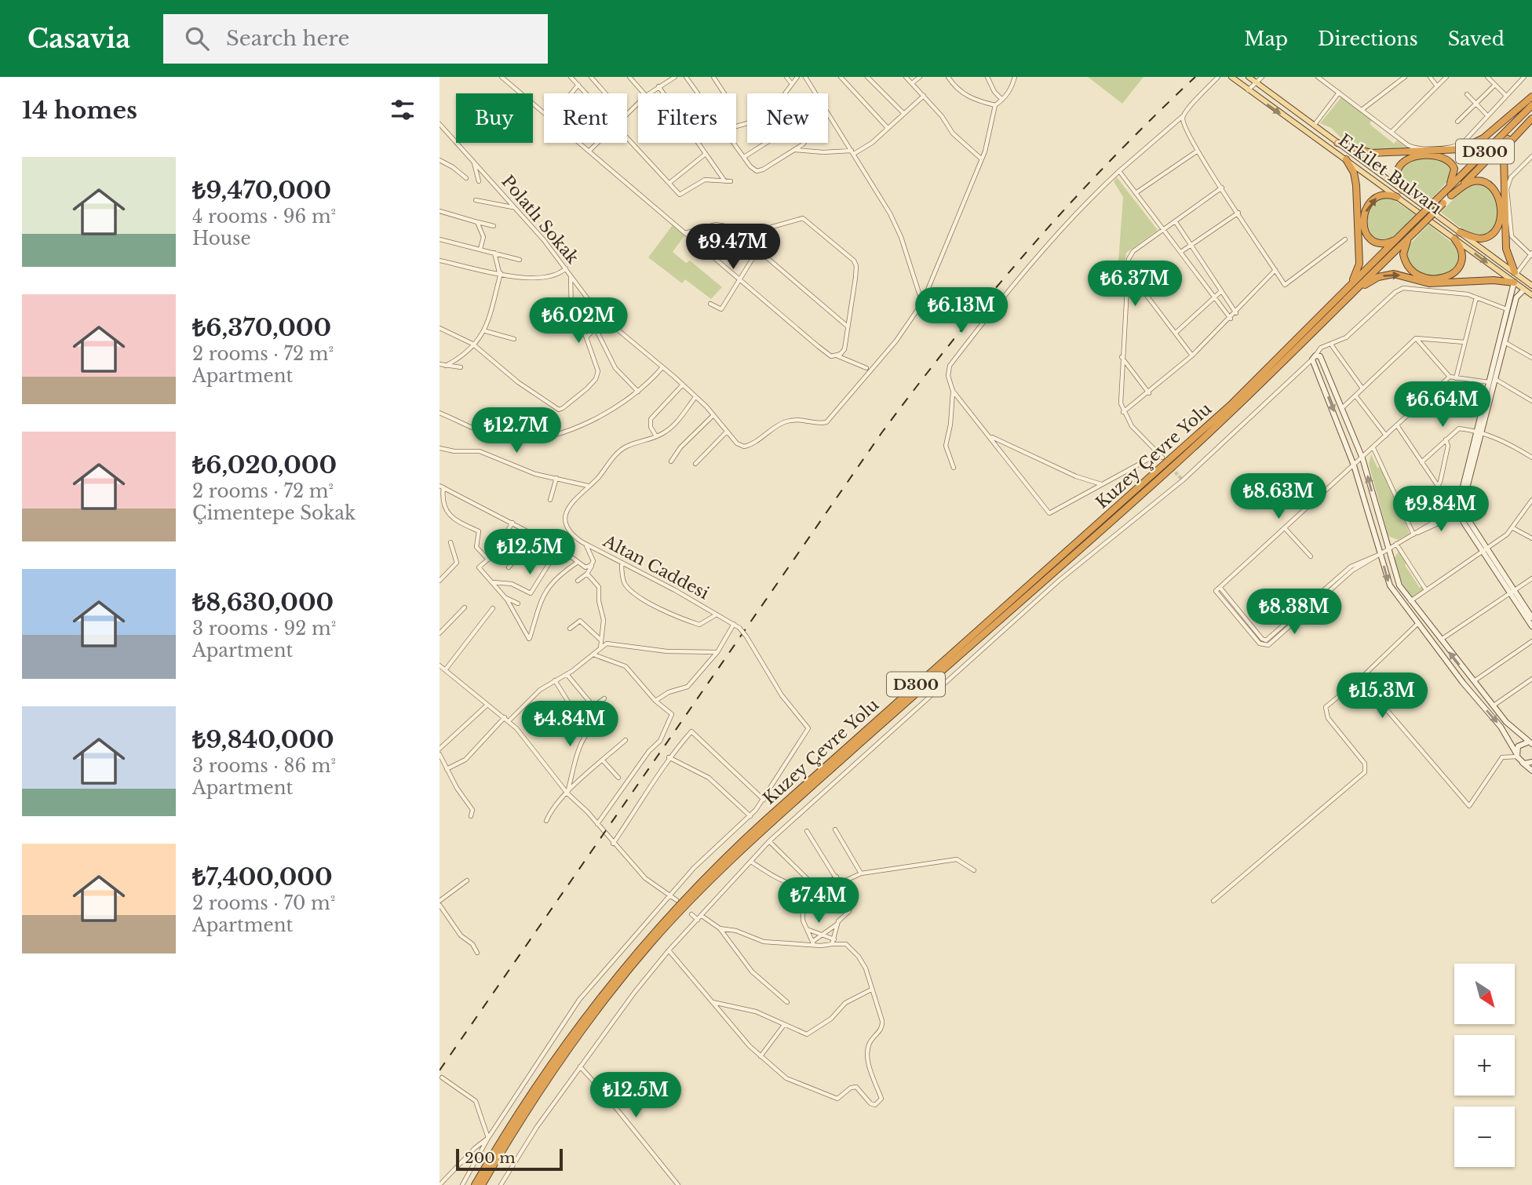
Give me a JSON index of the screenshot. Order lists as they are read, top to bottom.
{
  "streets": {
    "highway": ["D300", "Kuzey Çevre Yolu"],
    "main road": ["Erkilet Bulvarı"],
    "street": ["Polatlı Sokak", "Altan Caddesi"]
  },
  "crossings": [
    ["D300", "Kuzey Çevre Yolu"],
    ["Polatlı Sokak", "Altan Caddesi"]
  ],
  "scale_bar": "200 m",
  "north": "bottom right",
  "page": {
    "header": "Casavia",
    "search": "Search here",
    "nav": ["Map", "Directions", "Saved"],
    "heading": "14 homes",
    "chip": [
      "Buy",
      "Rent",
      "Filters",
      "New"
    ],
    "list": [
      {
        "name": "₺9,470,000",
        "note": "4 rooms · 96 m² · House"
      },
      {
        "name": "₺6,370,000",
        "note": "2 rooms · 72 m² · Apartment"
      },
      {
        "name": "₺6,020,000",
        "note": "2 rooms · 72 m² · Çimentepe Sokak"
      },
      {
        "name": "₺8,630,000",
        "note": "3 rooms · 92 m² · Apartment"
      },
      {
        "name": "₺9,840,000",
        "note": "3 rooms · 86 m² · Apartment"
      },
      {
        "name": "₺7,400,000",
        "note": "2 rooms · 70 m² · Apartment"
      }
    ],
    "price": [
      "₺9.47M",
      "₺6.37M",
      "₺6.13M",
      "₺6.02M",
      "₺6.64M",
      "₺12.7M",
      "₺8.63M",
      "₺9.84M",
      "₺12.5M",
      "₺8.38M",
      "₺15.3M",
      "₺4.84M",
      "₺7.4M",
      "₺12.5M"
    ],
    "map_buttons": ["+", "−"],
    "scale": "200 m"
  }
}
